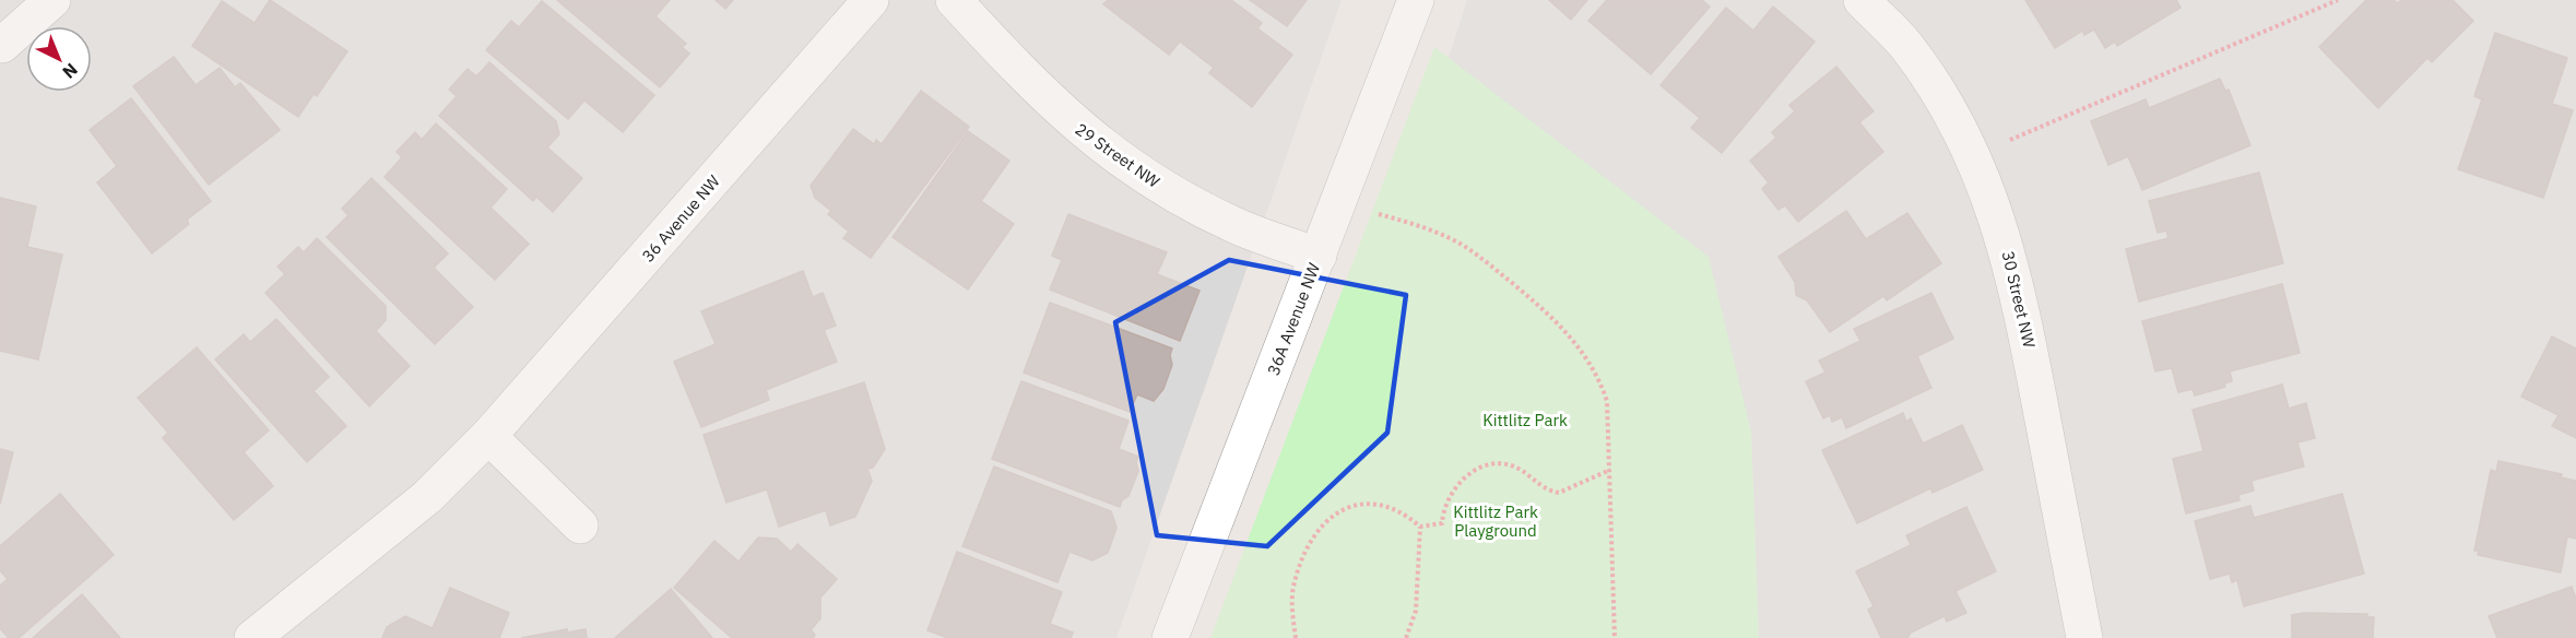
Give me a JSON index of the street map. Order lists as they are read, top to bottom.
{
  "streets": {
    "street": [
      "29 Street NW",
      "36 Avenue NW",
      "30 Street NW",
      "36A Avenue NW"
    ]
  },
  "crossings": [
    ["29 Street NW", "36A Avenue NW"]
  ],
  "parks": ["Kittlitz Park", "Kittlitz Park Playground"],
  "north": "bottom right"
}
